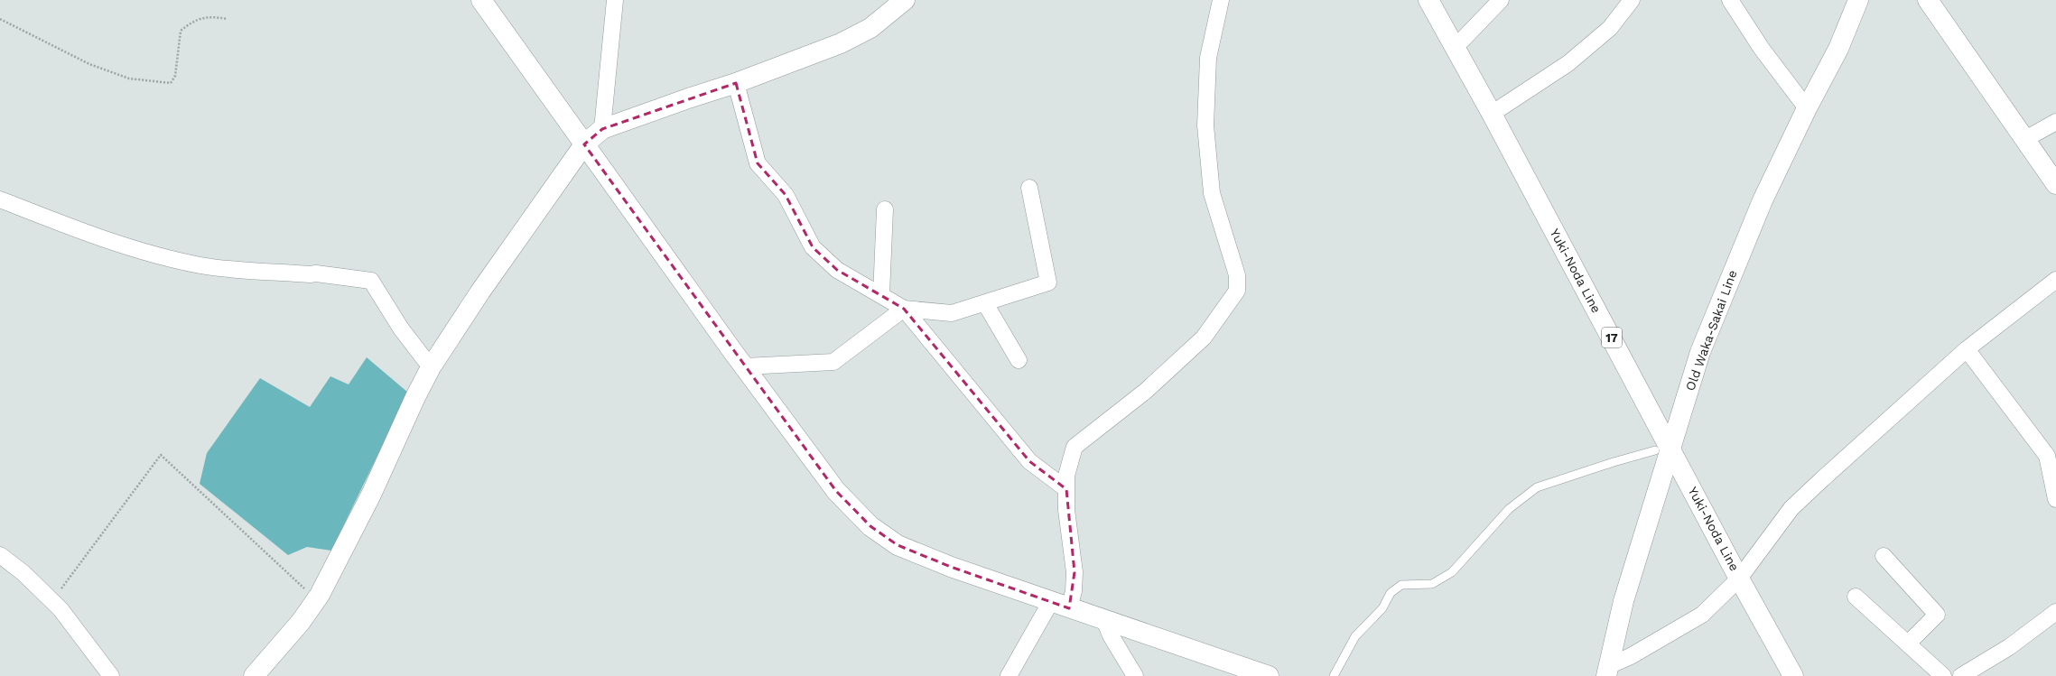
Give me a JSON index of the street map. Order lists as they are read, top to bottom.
{
  "streets": {
    "street": ["Yuki-Noda Line", "Old Waka-Sakai Line", "17"]
  },
  "crossings": [
    ["Yuki-Noda Line", "Old Waka-Sakai Line"]
  ]
}
